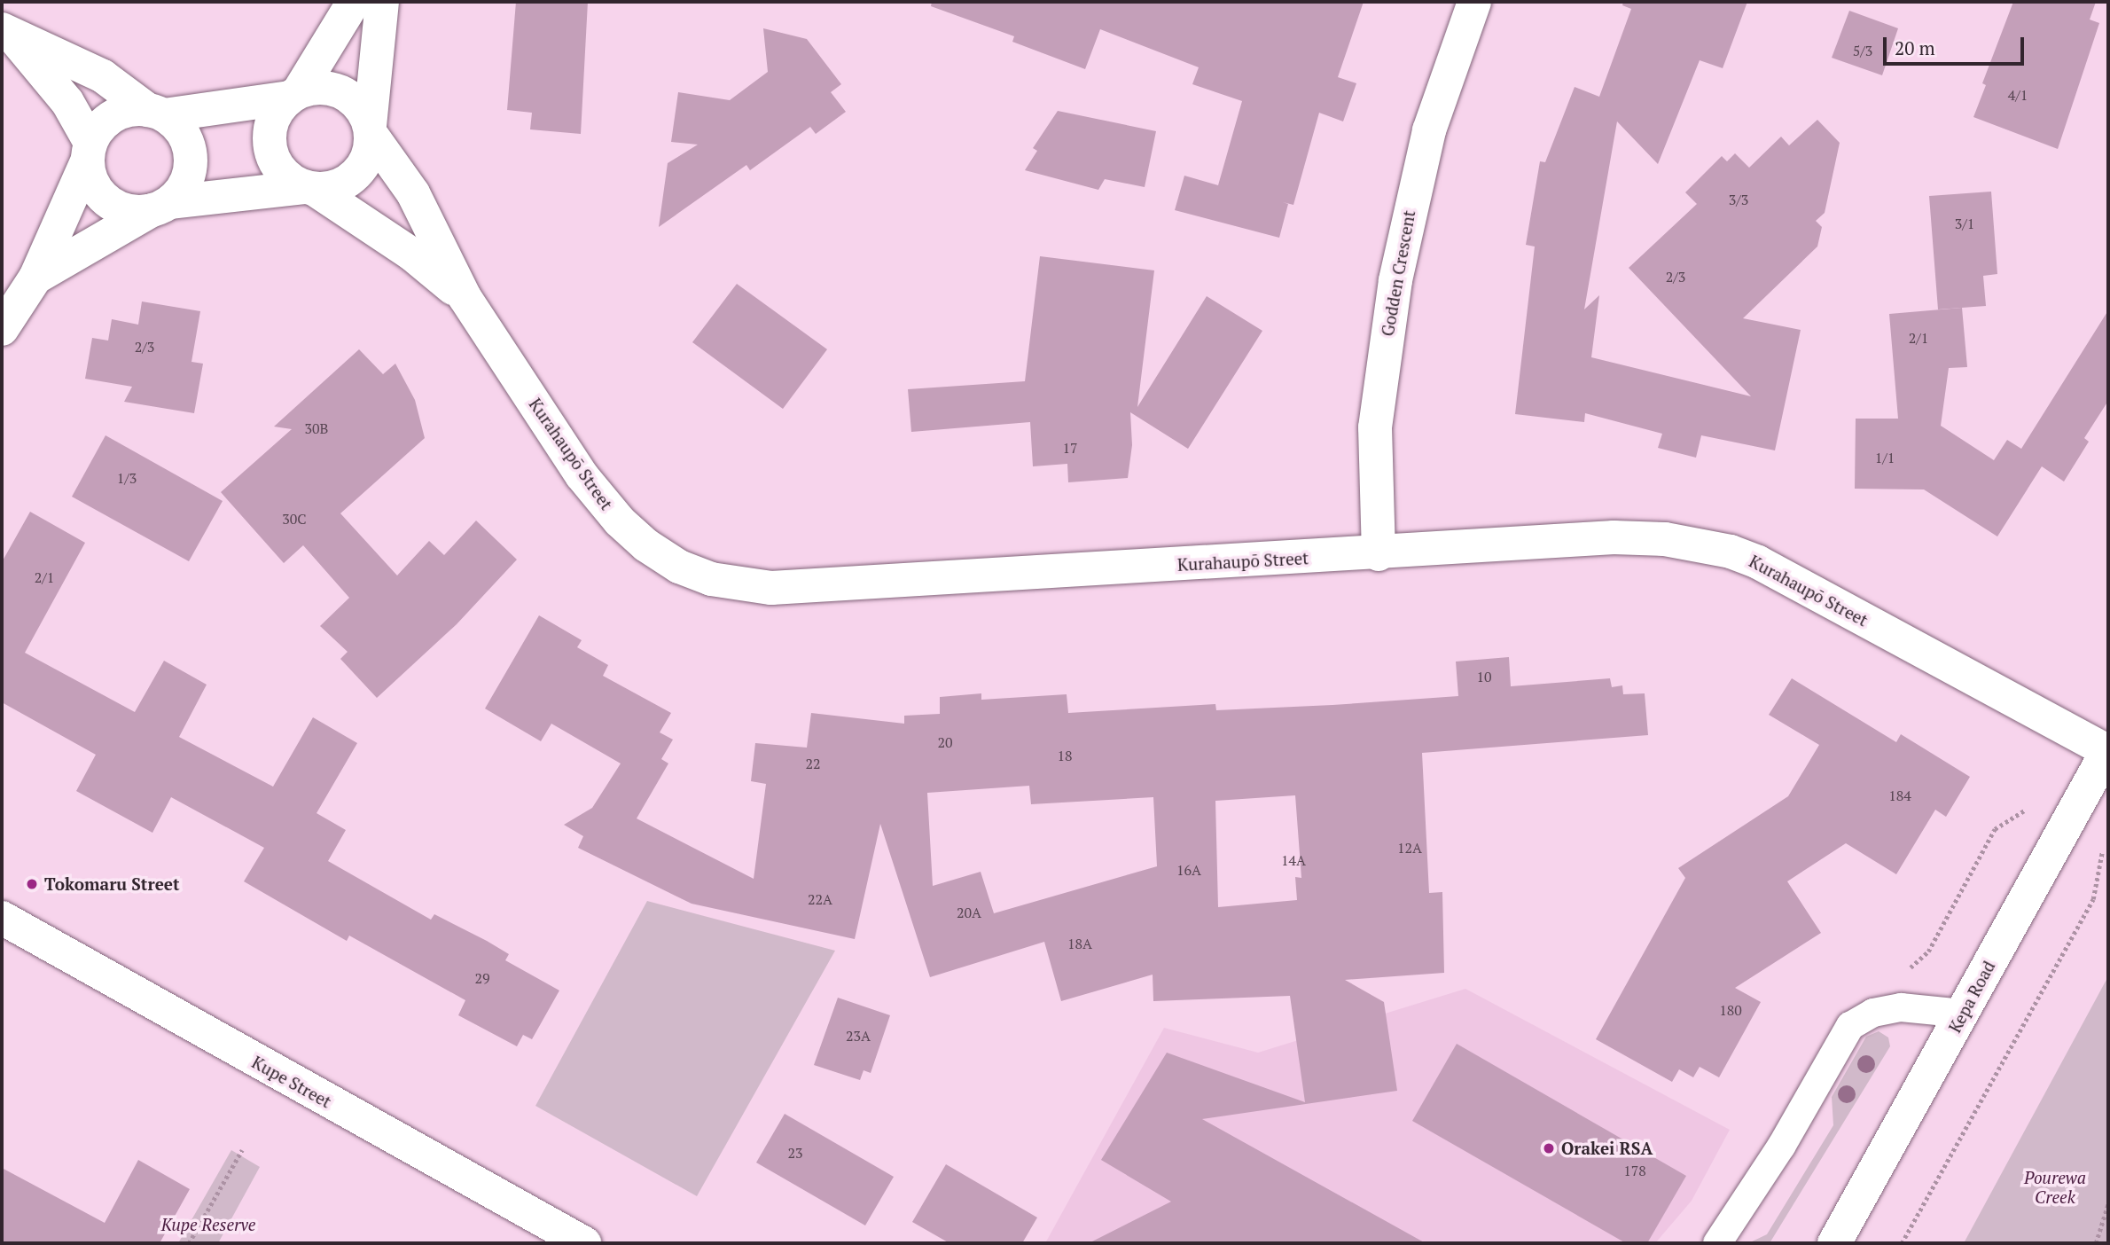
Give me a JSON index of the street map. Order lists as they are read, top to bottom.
{
  "streets": {
    "street": [
      "Godden Crescent",
      "Kurahaupō Street",
      "Kepa Road",
      "Kupe Street"
    ]
  },
  "crossings": [
    ["Godden Crescent", "Kurahaupō Street"],
    ["Kurahaupō Street", "Kepa Road"]
  ],
  "parks": ["Pourewa Creek", "Kupe Reserve"],
  "places": ["Tokomaru Street", "Orakei RSA"],
  "house_numbers": [
    "5/3",
    "4/1",
    "3/3",
    "3/1",
    "2/3",
    "2/1",
    "2/3",
    "30B",
    "17",
    "1/1",
    "1/3",
    "30C",
    "2/1",
    "10",
    "20",
    "18",
    "22",
    "184",
    "12A",
    "14A",
    "16A",
    "22A",
    "20A",
    "18A",
    "29",
    "180",
    "23A",
    "23",
    "178"
  ],
  "scale_bar": "20 m"
}
